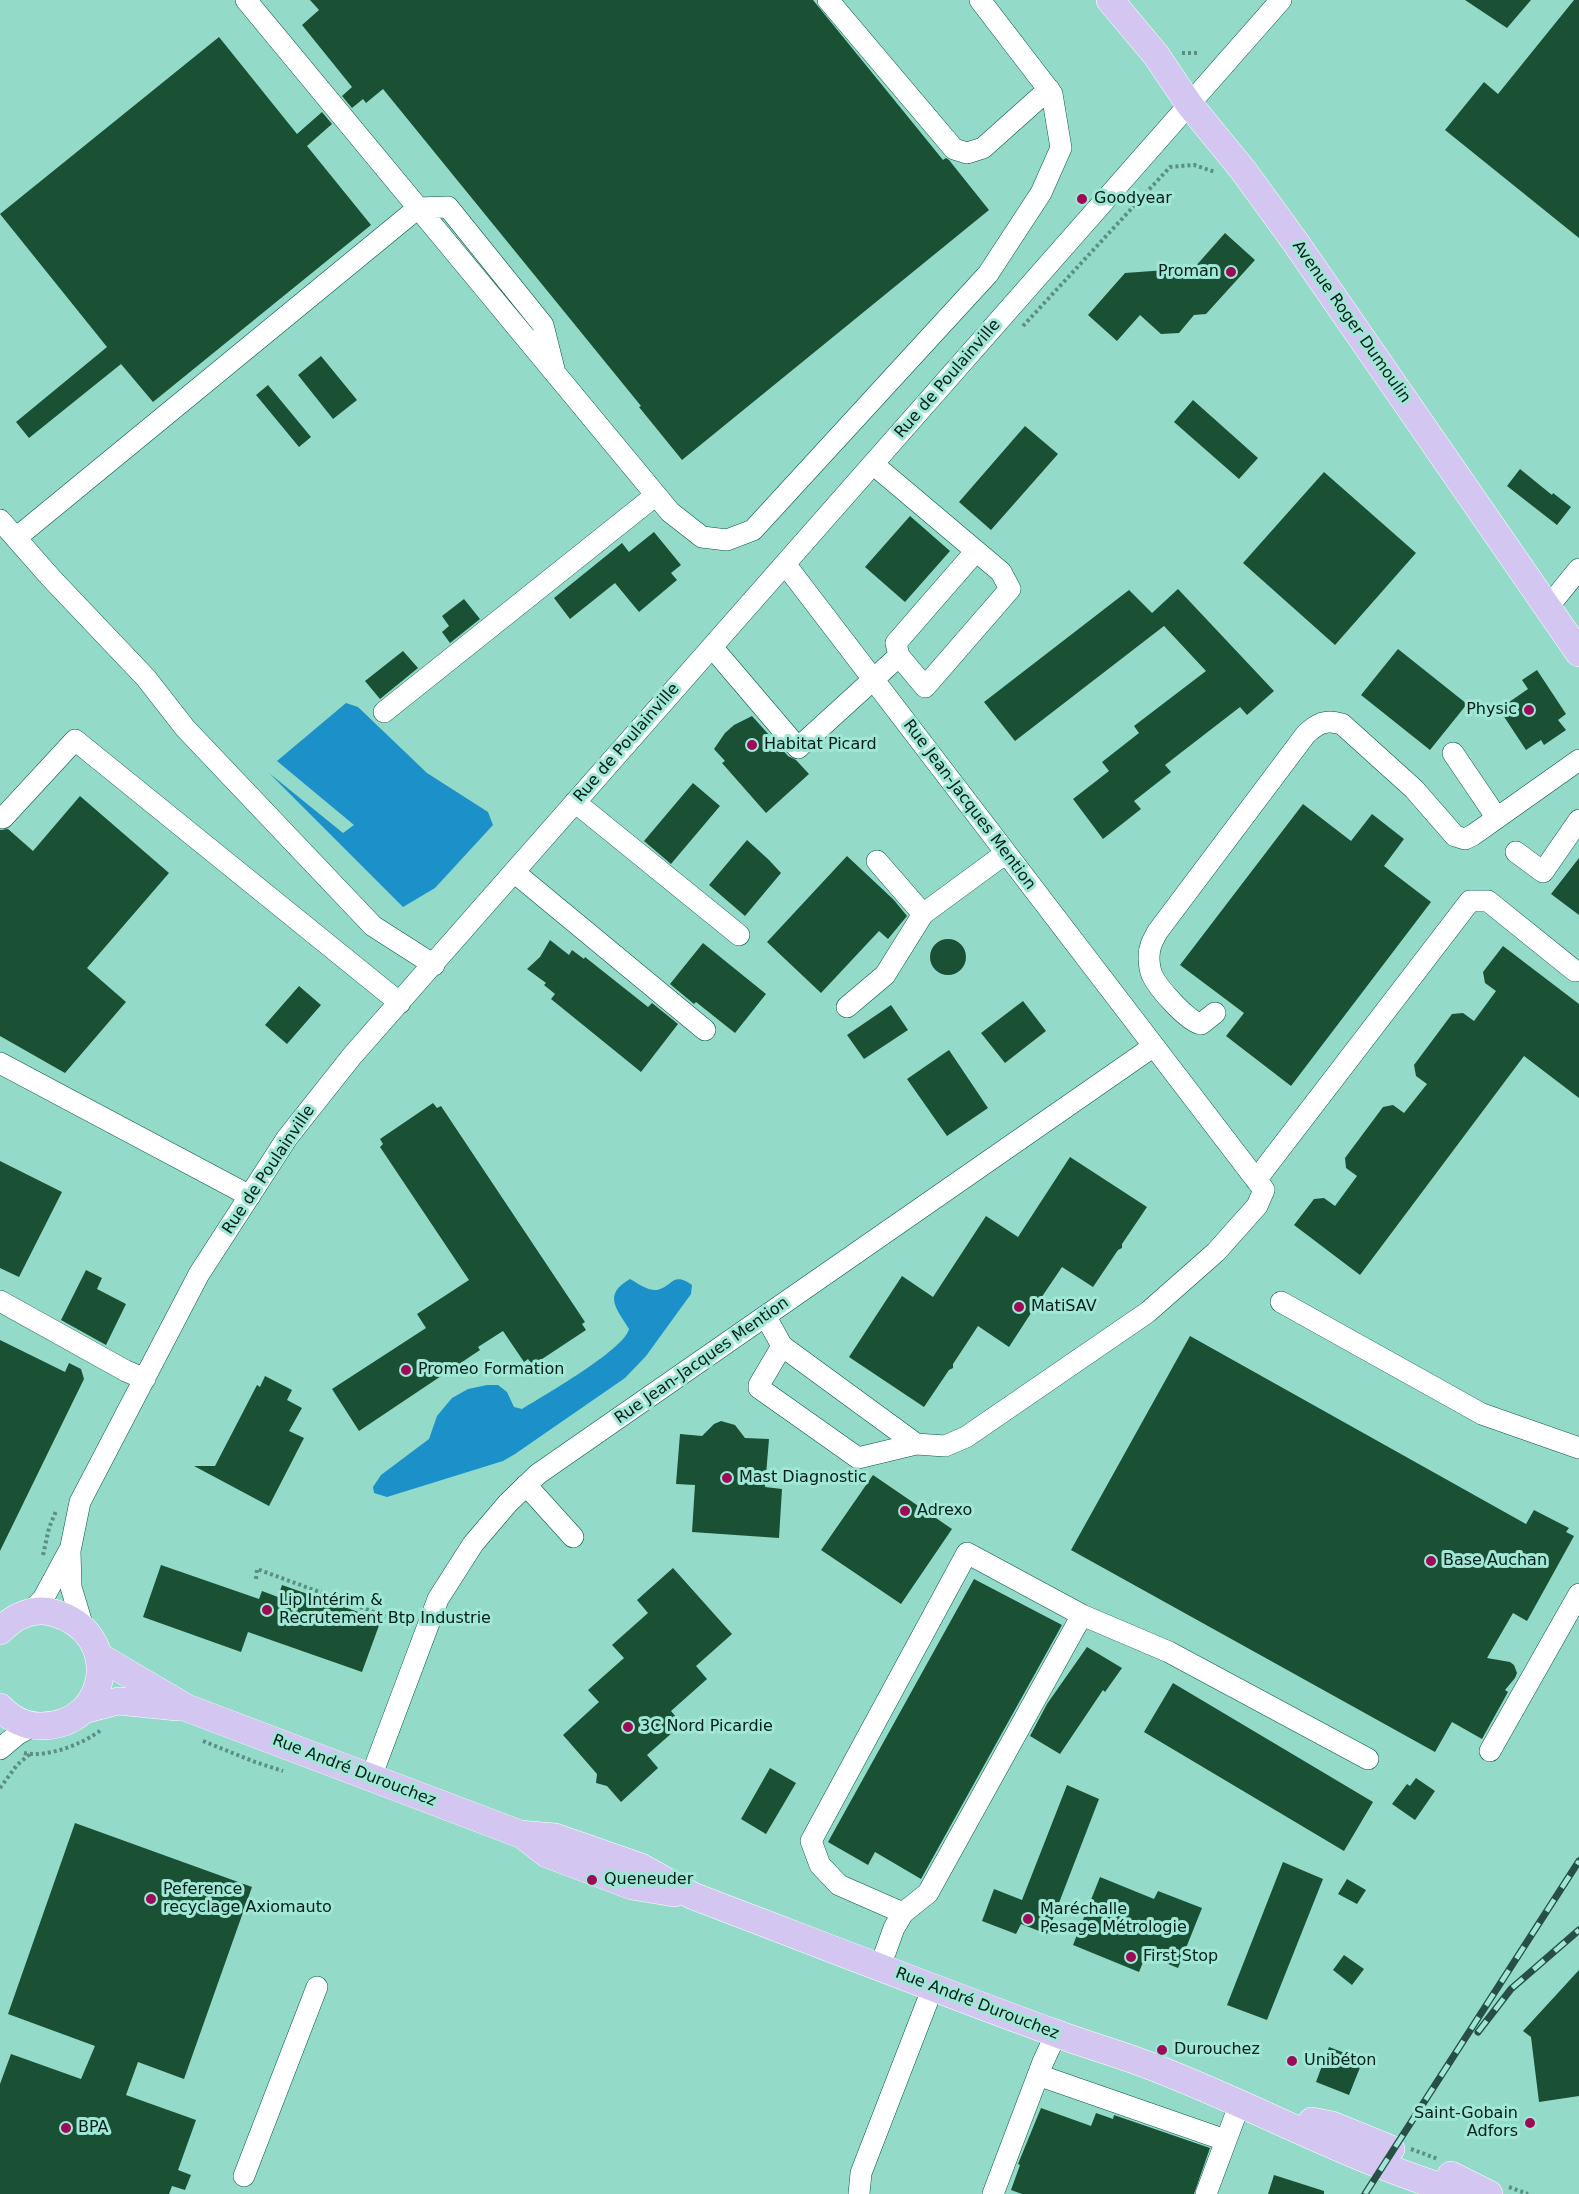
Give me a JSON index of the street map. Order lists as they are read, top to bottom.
{
  "streets": {
    "main road": ["Avenue Roger Dumoulin", "Rue André Durouchez"],
    "street": ["Rue de Poulainville", "Rue Jean-Jacques Mention"]
  },
  "crossings": [
    ["Avenue Roger Dumoulin", "Rue de Poulainville"],
    ["Rue de Poulainville", "Rue Jean-Jacques Mention"],
    ["Rue Jean-Jacques Mention", "Rue André Durouchez"]
  ],
  "places": [
    "Goodyear",
    "Proman",
    "Physic",
    "Habitat Picard",
    "MatiSAV",
    "Promeo Formation",
    "Mast Diagnostic",
    "Adrexo",
    "Base Auchan",
    "Lip Intérim & Recrutement Btp Industrie",
    "3C Nord Picardie",
    "Queneuder",
    "Peference recyclage Axiomauto",
    "Maréchalle Pesage Métrologie",
    "First Stop",
    "Durouchez",
    "Unibéton",
    "Saint-Gobain Adfors",
    "BPA"
  ]
}
